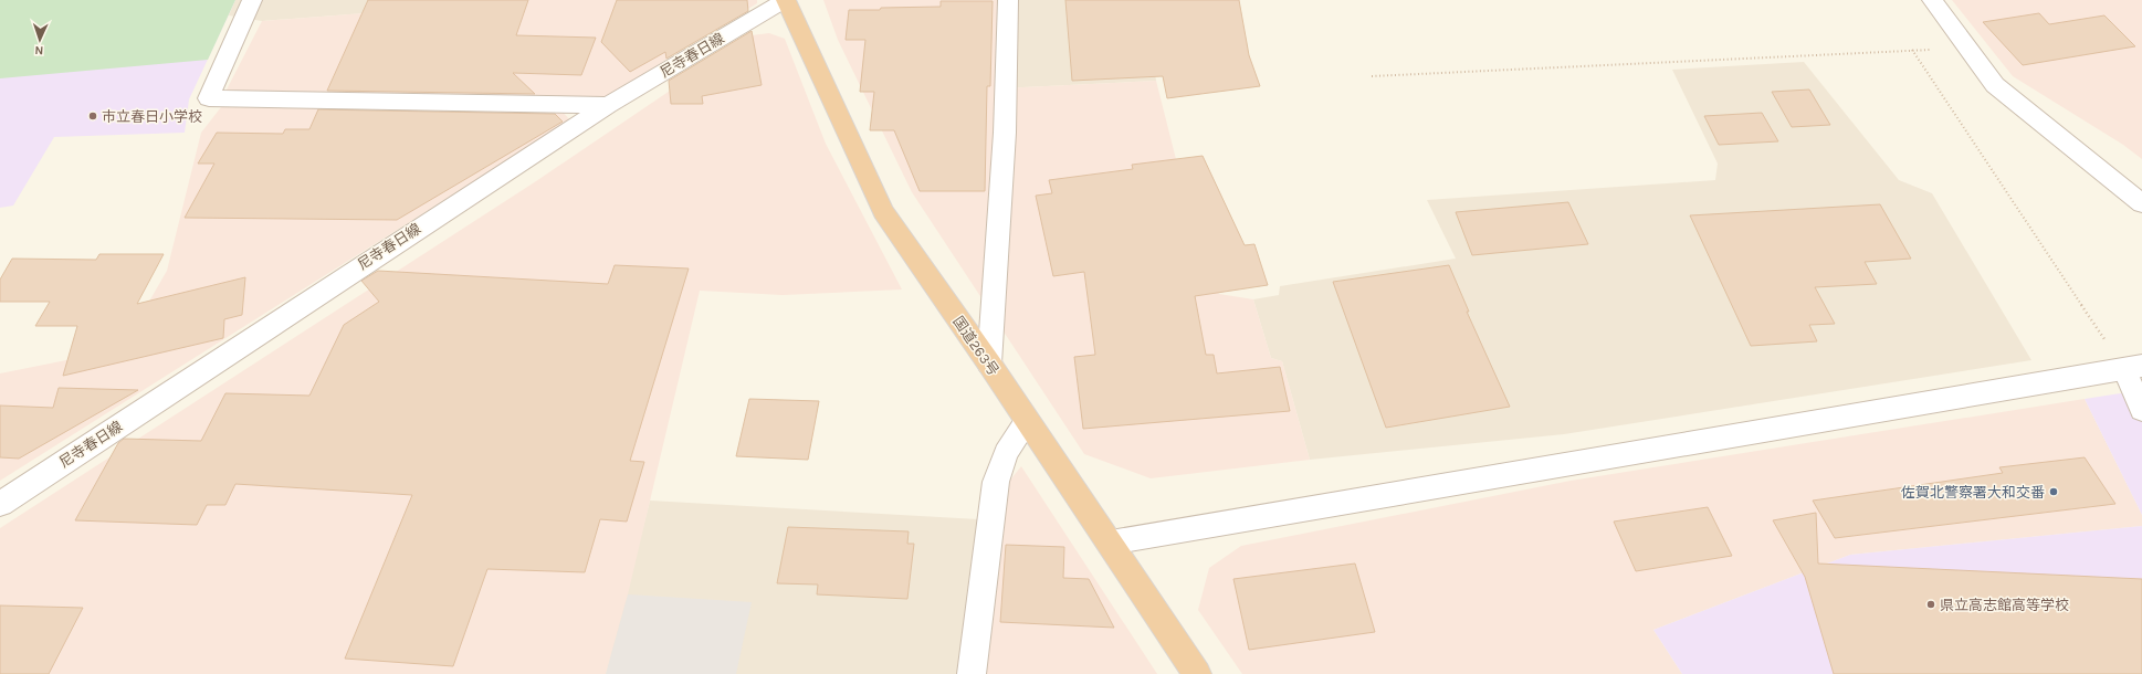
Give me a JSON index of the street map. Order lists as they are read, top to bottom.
{
  "streets": {
    "highway": ["国道263号"],
    "street": ["尼寺春日線"]
  },
  "crossings": [
    ["尼寺春日線", "国道263号"]
  ],
  "places": ["市立春日小学校", "佐賀北警察署大和交番", "県立高志館高等学校"],
  "north": "bottom"
}
